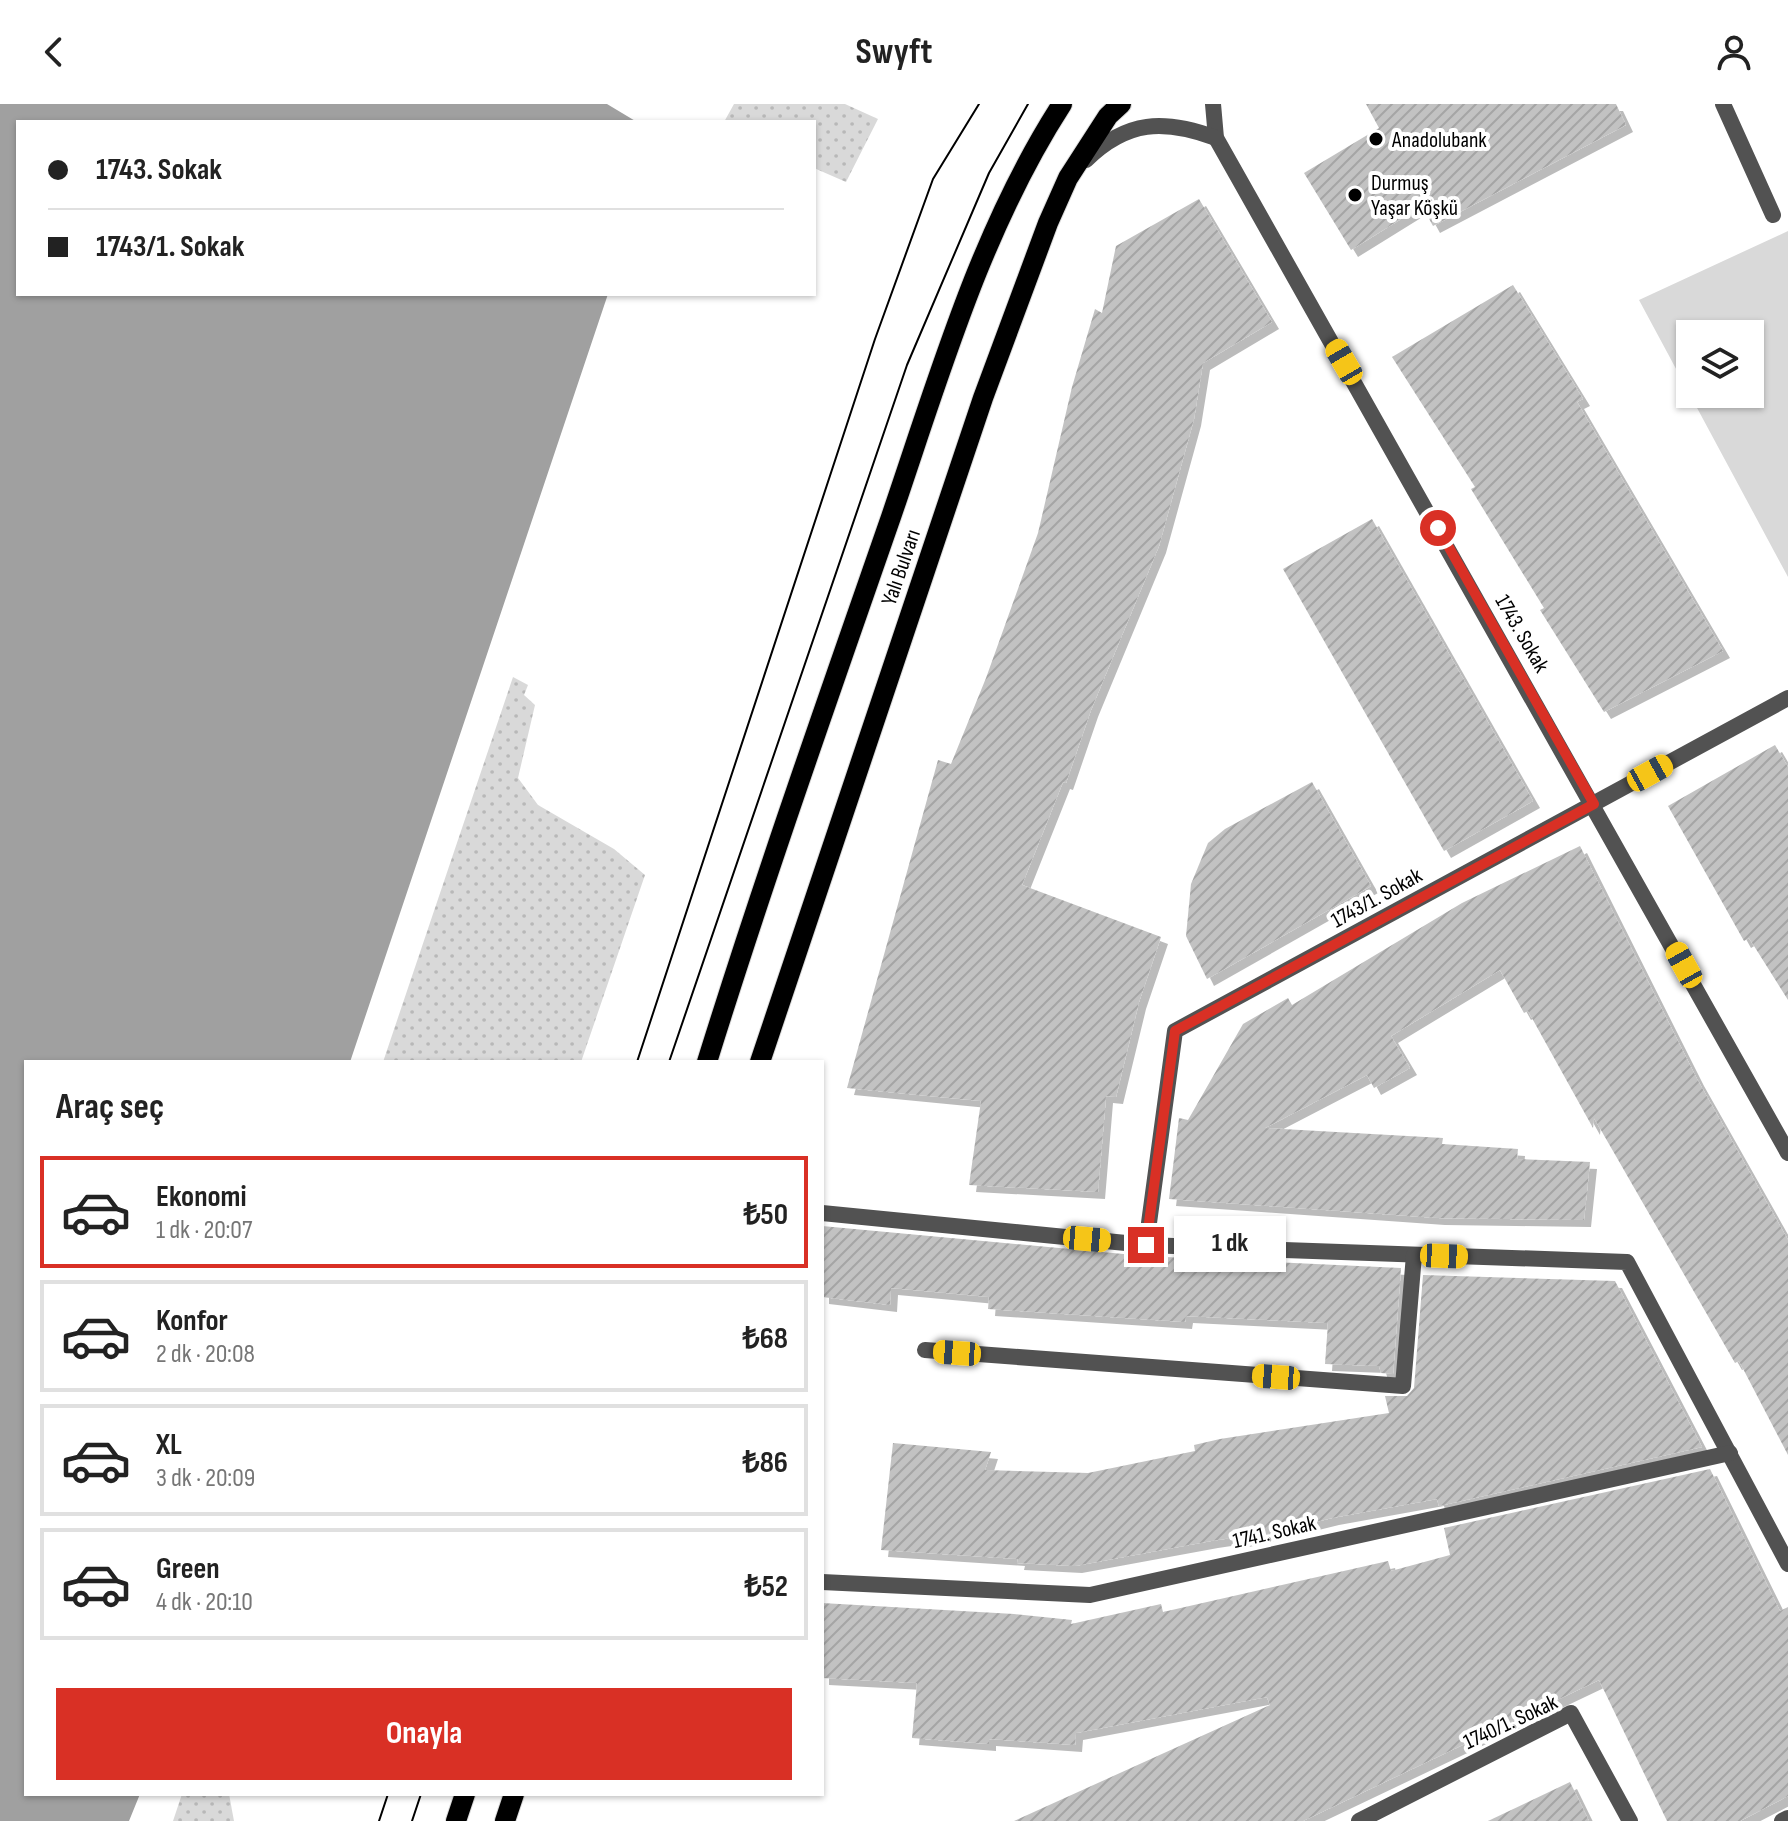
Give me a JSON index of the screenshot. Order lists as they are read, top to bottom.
{
  "streets": {
    "main road": ["Yalı Bulvarı"],
    "street": [
      "1743. Sokak",
      "1743/1. Sokak",
      "1741. Sokak",
      "1740/1. Sokak"
    ]
  },
  "crossings": [
    ["1743. Sokak", "1743/1. Sokak"]
  ],
  "places": ["Anadolubank", "Durmuş Yaşar Köşkü"],
  "page": {
    "header": "Swyft",
    "banner": ["1743. Sokak", "1743/1. Sokak"],
    "heading": "Araç seç",
    "list": [
      {
        "name": "Ekonomi",
        "note": "1 dk · 20:07",
        "value": "₺50"
      },
      {
        "name": "Konfor",
        "note": "2 dk · 20:08",
        "value": "₺68"
      },
      {
        "name": "XL",
        "note": "3 dk · 20:09",
        "value": "₺86"
      },
      {
        "name": "Green",
        "note": "4 dk · 20:10",
        "value": "₺52"
      }
    ],
    "bubble": "1 dk",
    "buttons": "Onayla"
  }
}
